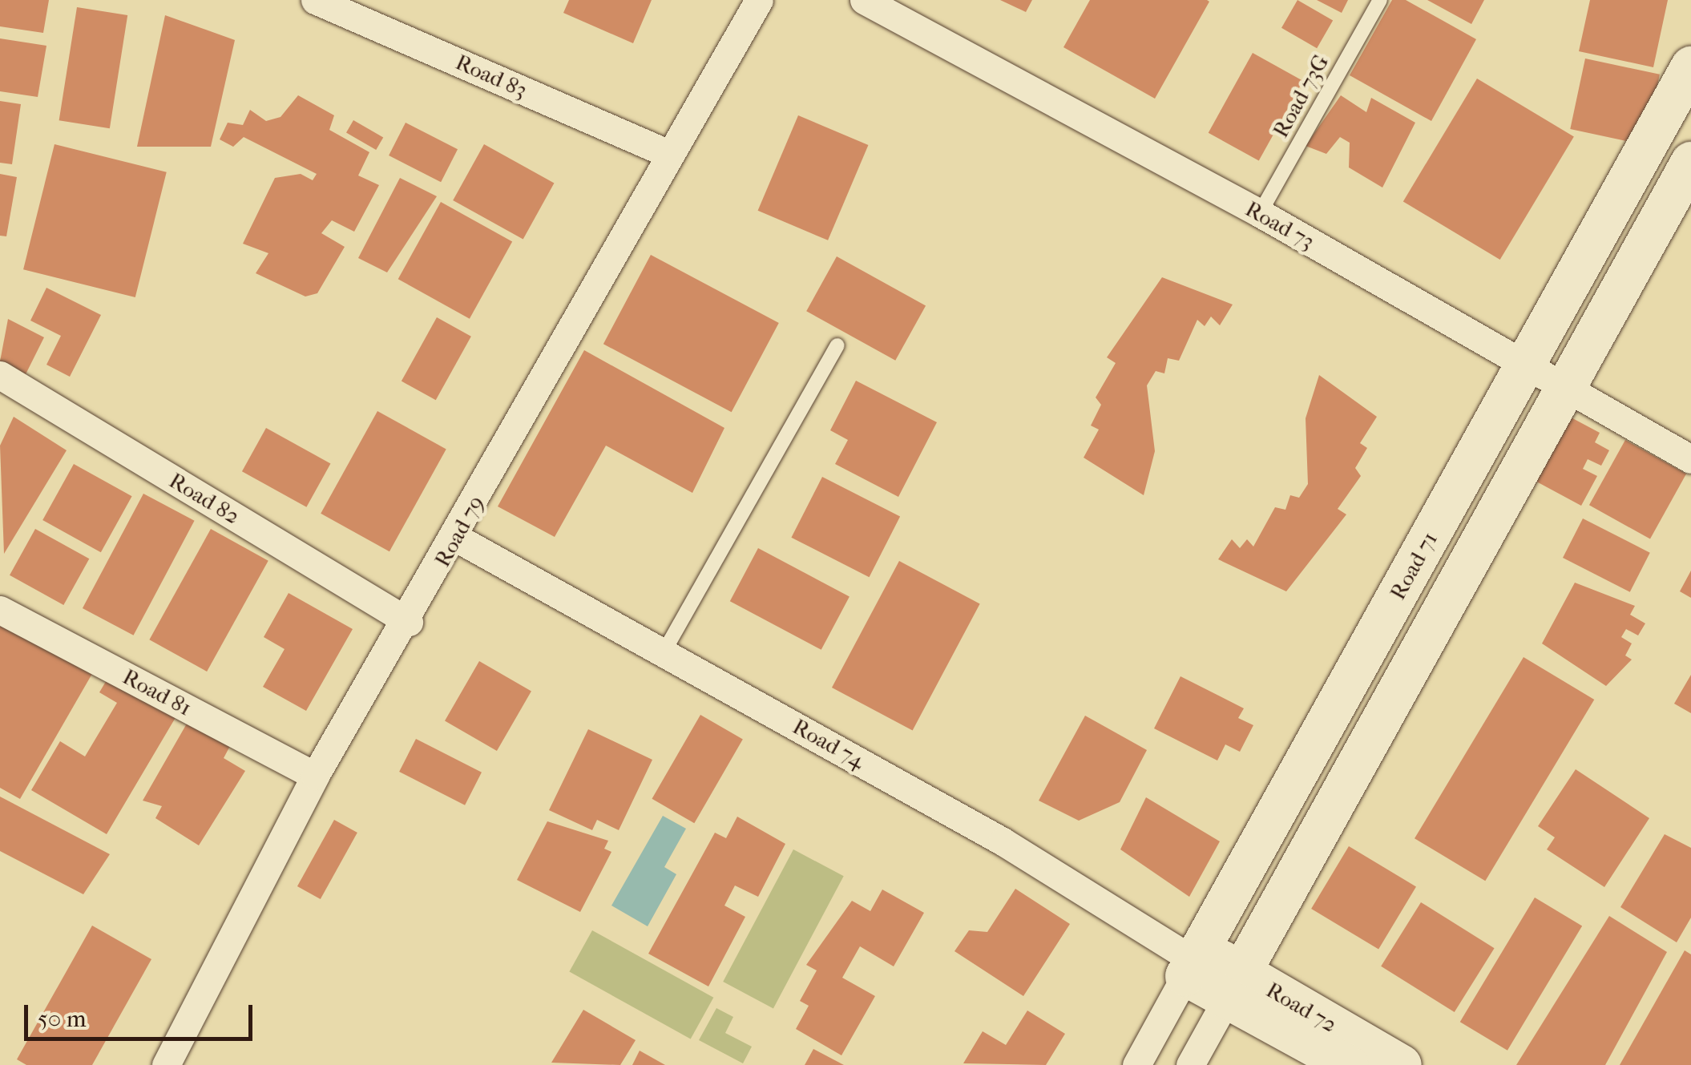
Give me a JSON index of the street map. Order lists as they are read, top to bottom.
{
  "streets": {
    "street": [
      "Road 83",
      "Road 73",
      "Road 82",
      "Road 79",
      "Road 71",
      "Road 81",
      "Road 74",
      "Road 72"
    ],
    "lane": ["Road 73G"]
  },
  "crossings": [
    ["Road 83", "Road 79"],
    ["Road 73G", "Road 73"],
    ["Road 73", "Road 71"],
    ["Road 82", "Road 79"],
    ["Road 79", "Road 81"],
    ["Road 79", "Road 74"],
    ["Road 71", "Road 74"],
    ["Road 71", "Road 72"],
    ["Road 74", "Road 72"]
  ],
  "scale_bar": "50 m"
}
